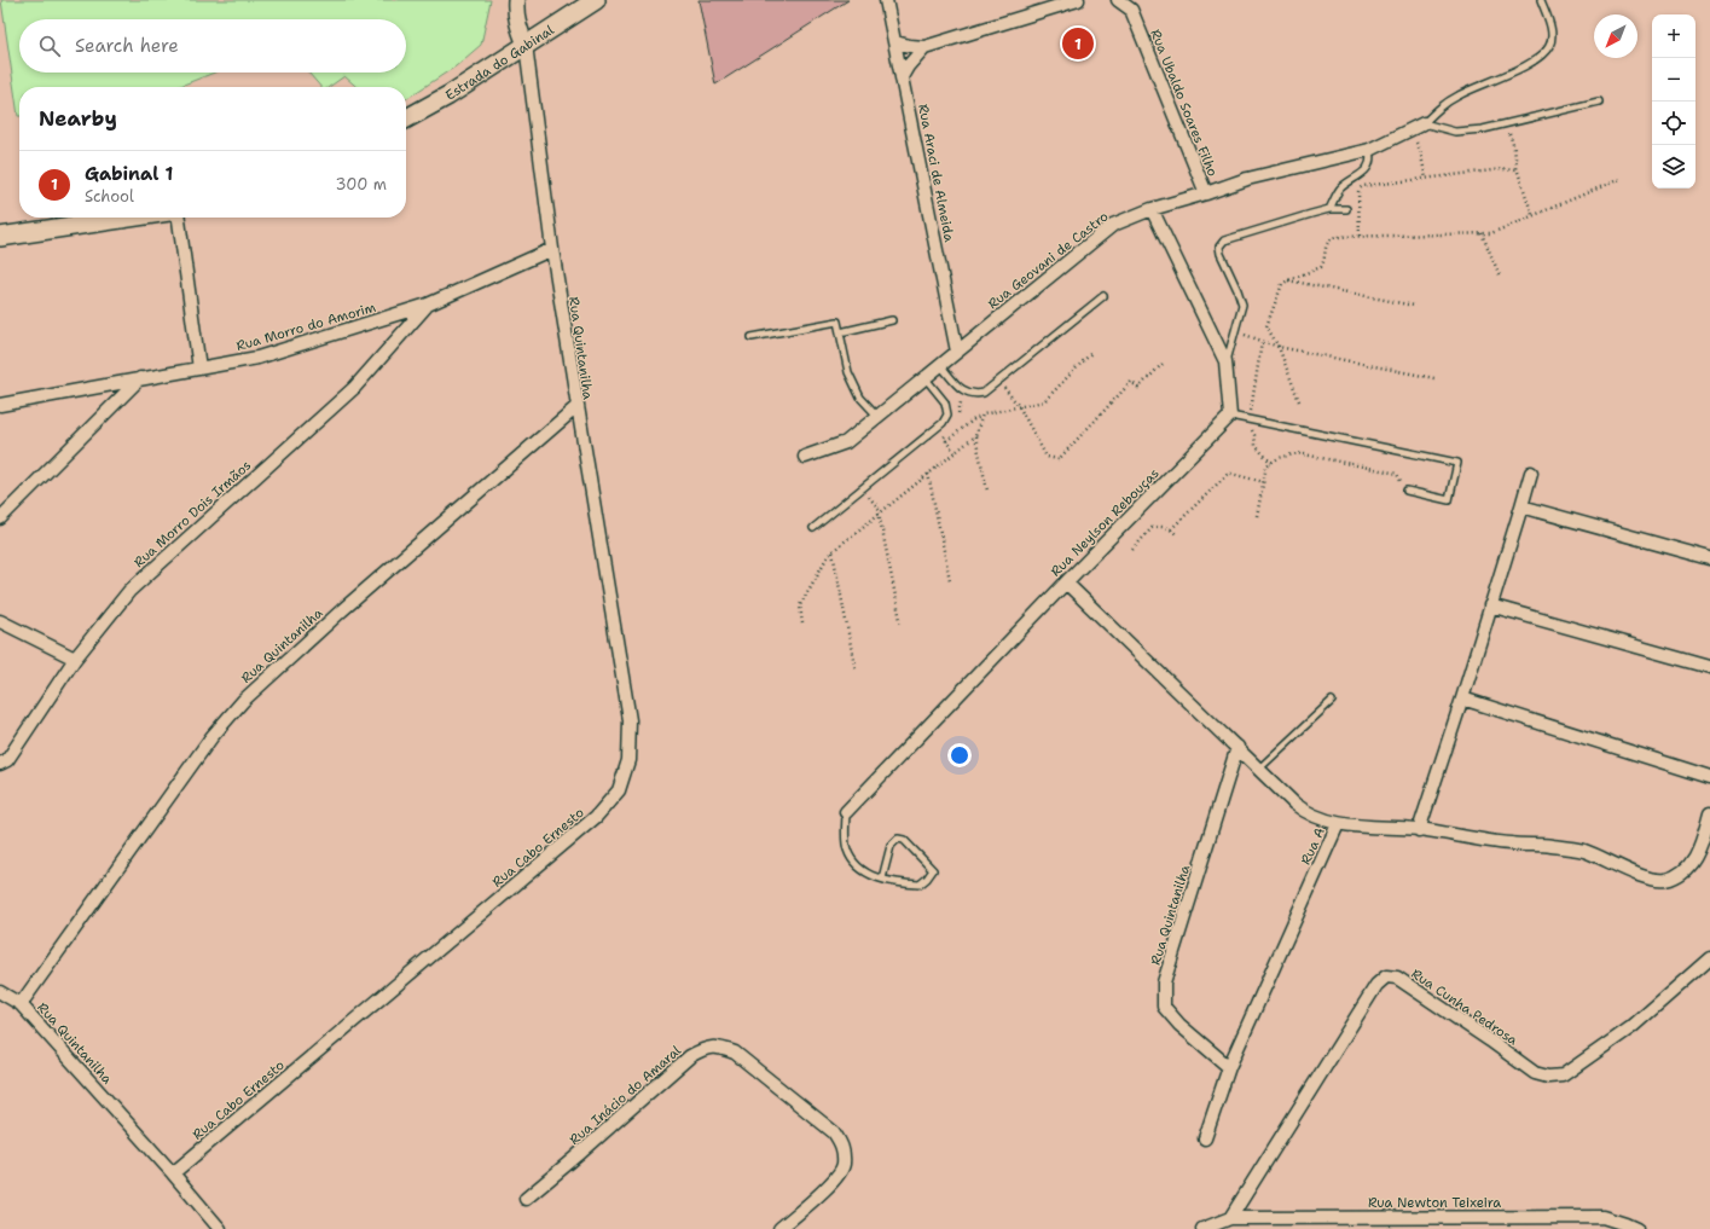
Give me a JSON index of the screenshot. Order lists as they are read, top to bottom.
{
  "streets": {
    "main road": ["Estrada do Gabinal"],
    "street": [
      "Rua Ubaldo Soares Filho",
      "Rua Araci de Almeida",
      "Rua Geovani de Castro",
      "Rua Morro do Amorim",
      "Rua Quintanilha",
      "Rua Morro Dois Irmãos",
      "Rua Neylson Rebouças",
      "Rua A",
      "Rua Cabo Ernesto",
      "Rua Cunha Pedrosa",
      "Rua Inácio do Amaral",
      "Rua Newton Teixeira"
    ]
  },
  "crossings": [
    ["Estrada do Gabinal", "Rua Quintanilha"],
    ["Rua Ubaldo Soares Filho", "Rua Geovani de Castro"],
    ["Rua Araci de Almeida", "Rua Geovani de Castro"],
    ["Rua Morro do Amorim", "Rua Quintanilha"],
    ["Rua Morro do Amorim", "Rua Morro Dois Irmãos"],
    ["Rua Quintanilha", "Rua A"],
    ["Rua Quintanilha", "Rua Cabo Ernesto"],
    ["Rua Neylson Rebouças", "Rua A"],
    ["Rua Cunha Pedrosa", "Rua Newton Teixeira"]
  ],
  "north": "bottom left",
  "page": {
    "map_buttons": ["+", "−"],
    "search": "Search here",
    "pins": "1",
    "heading": "Nearby",
    "list": [
      {
        "mark": "1",
        "name": "Gabinal 1",
        "note": "School",
        "value": "300 m"
      }
    ]
  }
}
